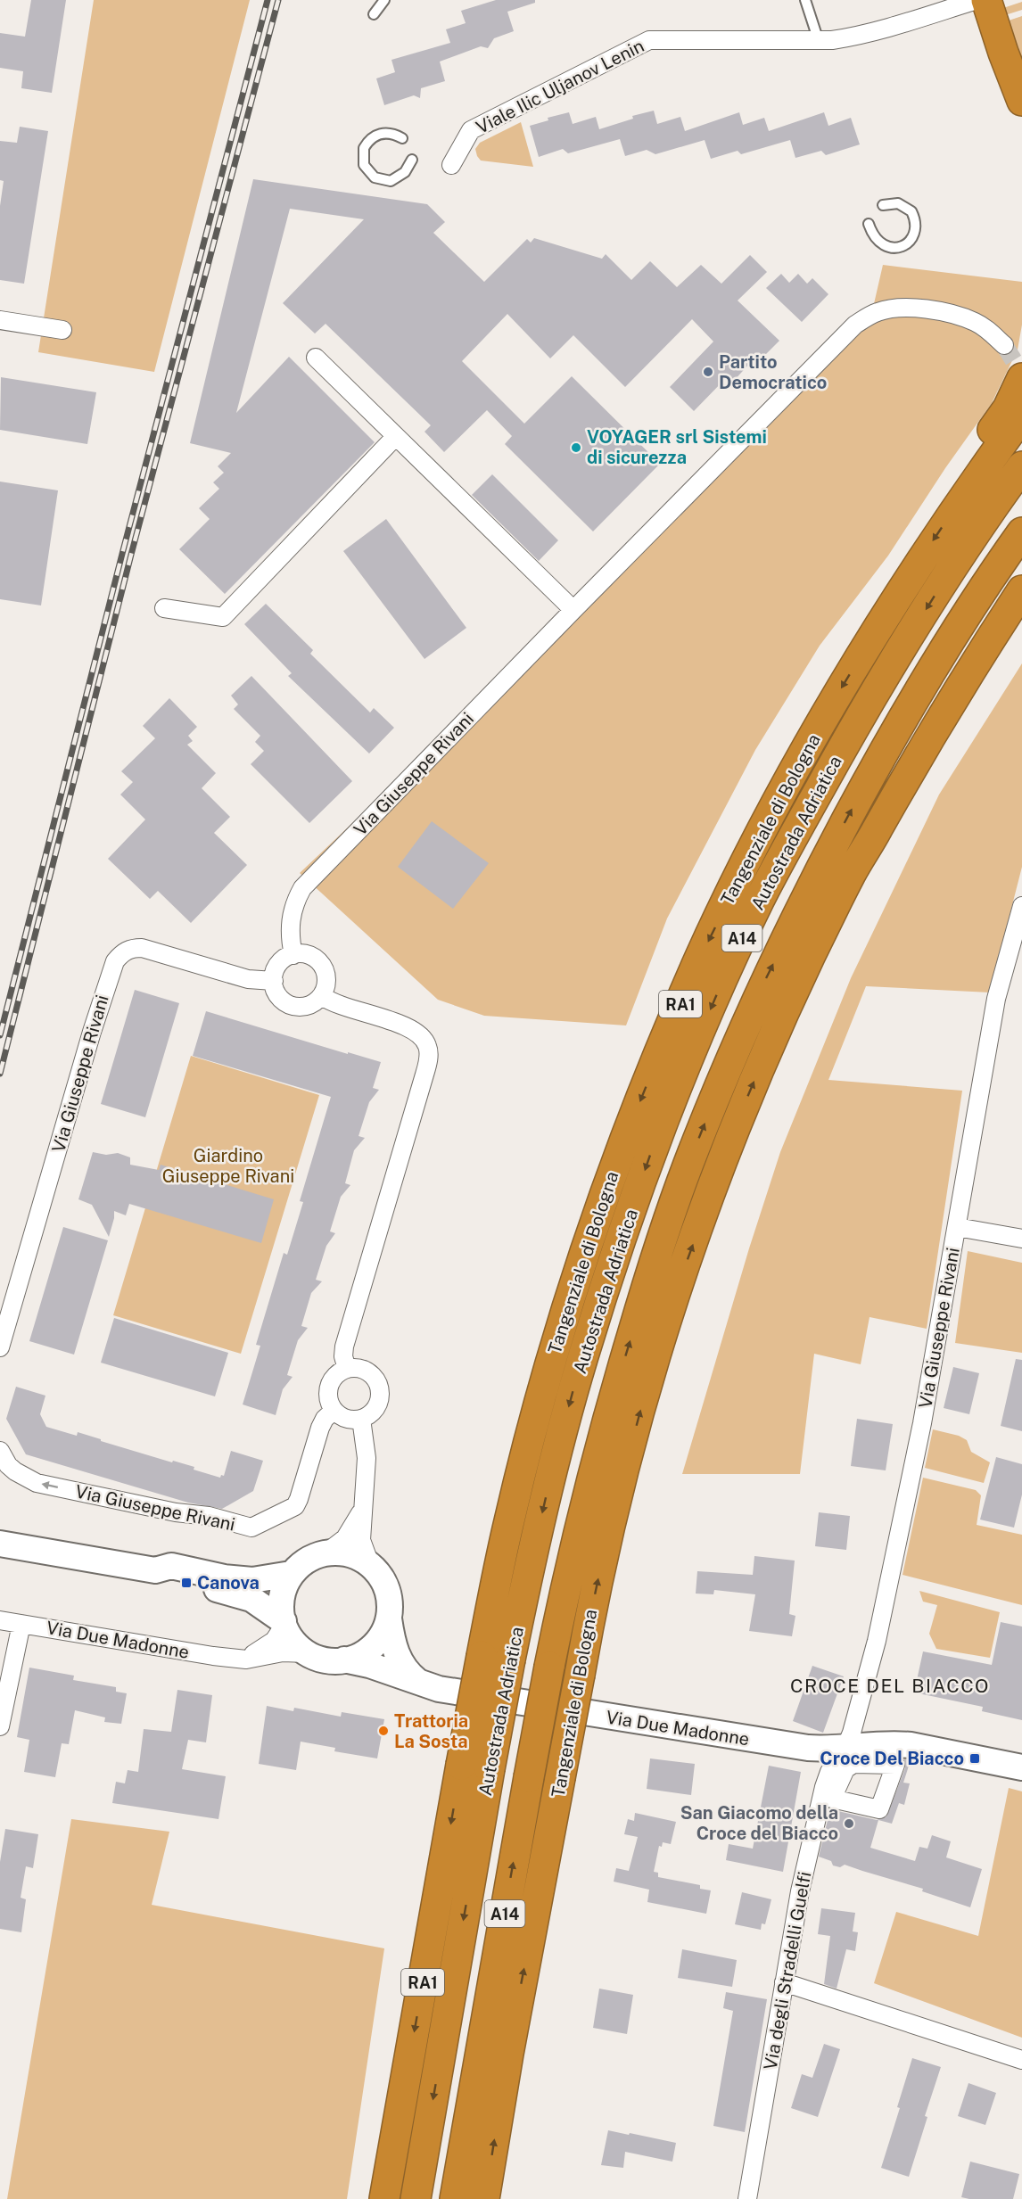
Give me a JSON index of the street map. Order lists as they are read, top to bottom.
{
  "streets": {
    "highway": [
      "Tangenziale di Bologna",
      "Autostrada Adriatica",
      "A14",
      "RA1"
    ],
    "main road": ["Via Due Madonne"],
    "street": ["Viale Ilic Uljanov Lenin", "Via Giuseppe Rivani", "Via degli Stradelli Guelfi"]
  },
  "crossings": [
    ["Via Giuseppe Rivani", "Via Due Madonne"],
    ["Via Giuseppe Rivani", "Via degli Stradelli Guelfi"],
    ["Tangenziale di Bologna", "Autostrada Adriatica"],
    ["Autostrada Adriatica", "RA1"],
    ["Via Due Madonne", "Via degli Stradelli Guelfi"]
  ],
  "districts": ["CROCE DEL BIACCO"],
  "parks": ["Giardino Giuseppe Rivani"],
  "places": {
    "other": [
      "Partito Democratico",
      "VOYAGER srl Sistemi di sicurezza",
      "Trattoria La Sosta",
      "San Giacomo della Croce del Biacco"
    ],
    "transit": ["Canova", "Croce Del Biacco"]
  }
}
